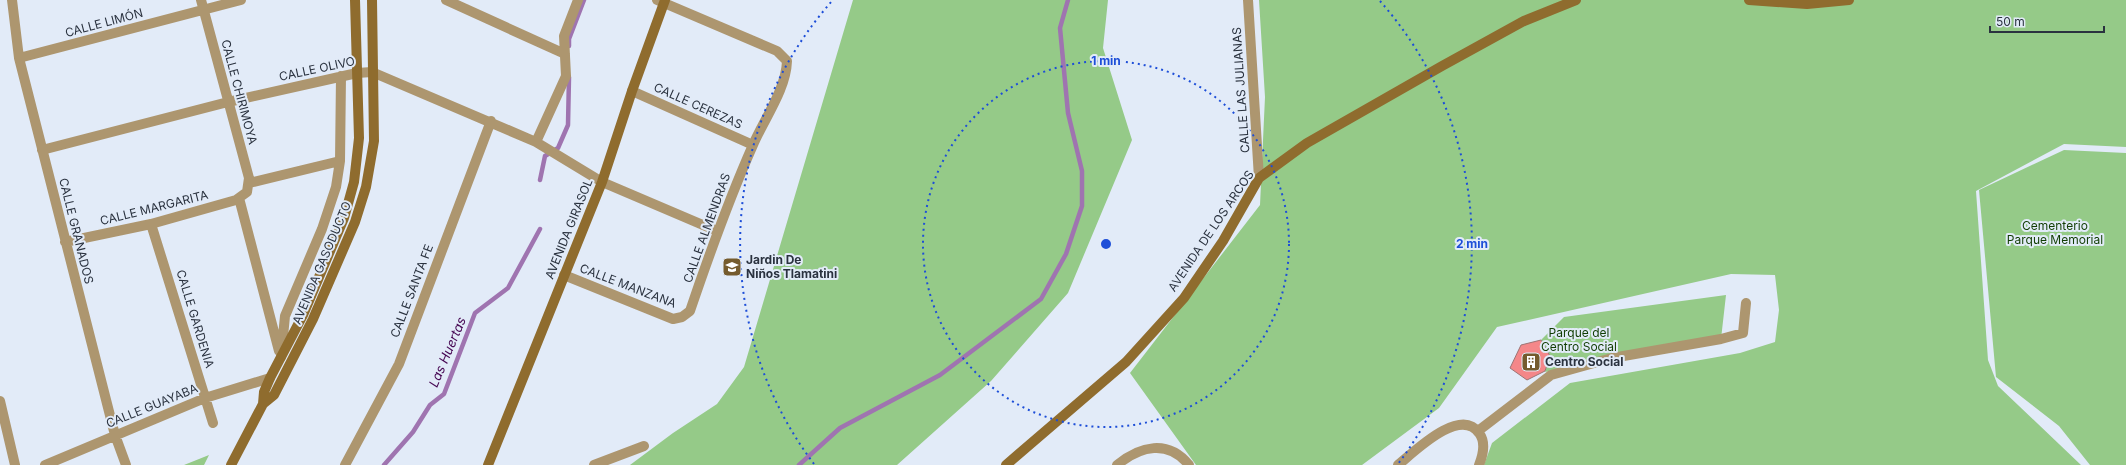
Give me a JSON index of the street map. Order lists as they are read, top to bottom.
{
  "streets": {
    "street": [
      "CALLE LIMÓN",
      "CALLE OLIVO",
      "CALLE LAS JULIANAS",
      "CALLE CHIRIMOYA",
      "CALLE CEREZAS",
      "CALLE MARGARITA",
      "CALLE ALMENDRAS",
      "AVENIDA GIRASOL",
      "CALLE GRANADOS",
      "AVENIDA DE LOS ARCOS",
      "AVENIDA GASODUCTO",
      "CALLE MANZANA",
      "CALLE SANTA FE",
      "CALLE GARDENIA",
      "CALLE GUAYABA"
    ]
  },
  "crossings": [
    ["CALLE LIMÓN", "CALLE CHIRIMOYA"],
    ["CALLE LIMÓN", "CALLE GRANADOS"],
    ["CALLE OLIVO", "CALLE CHIRIMOYA"],
    ["CALLE OLIVO", "CALLE ALMENDRAS"],
    ["CALLE OLIVO", "AVENIDA GIRASOL"],
    ["CALLE OLIVO", "CALLE GRANADOS"],
    ["CALLE OLIVO", "AVENIDA GASODUCTO"],
    ["CALLE OLIVO", "CALLE SANTA FE"],
    ["CALLE LAS JULIANAS", "AVENIDA DE LOS ARCOS"],
    ["CALLE CHIRIMOYA", "CALLE MARGARITA"],
    ["CALLE CEREZAS", "CALLE ALMENDRAS"],
    ["CALLE CEREZAS", "AVENIDA GIRASOL"],
    ["CALLE MARGARITA", "CALLE GRANADOS"],
    ["CALLE MARGARITA", "CALLE GARDENIA"],
    ["CALLE ALMENDRAS", "AVENIDA GIRASOL"],
    ["CALLE ALMENDRAS", "CALLE MANZANA"],
    ["AVENIDA GIRASOL", "CALLE MANZANA"],
    ["CALLE GRANADOS", "CALLE GUAYABA"],
    ["AVENIDA GASODUCTO", "CALLE GUAYABA"],
    ["CALLE GARDENIA", "CALLE GUAYABA"]
  ],
  "water": ["Las Huertas"],
  "parks": ["Cementerio Parque Memorial", "Parque del Centro Social"],
  "places": {
    "school or university": ["Jardin De Niños Tlamatini"],
    "building": ["Centro Social"]
  },
  "scale_bar": "50 m",
  "rings": ["1 min", "2 min"]
}
